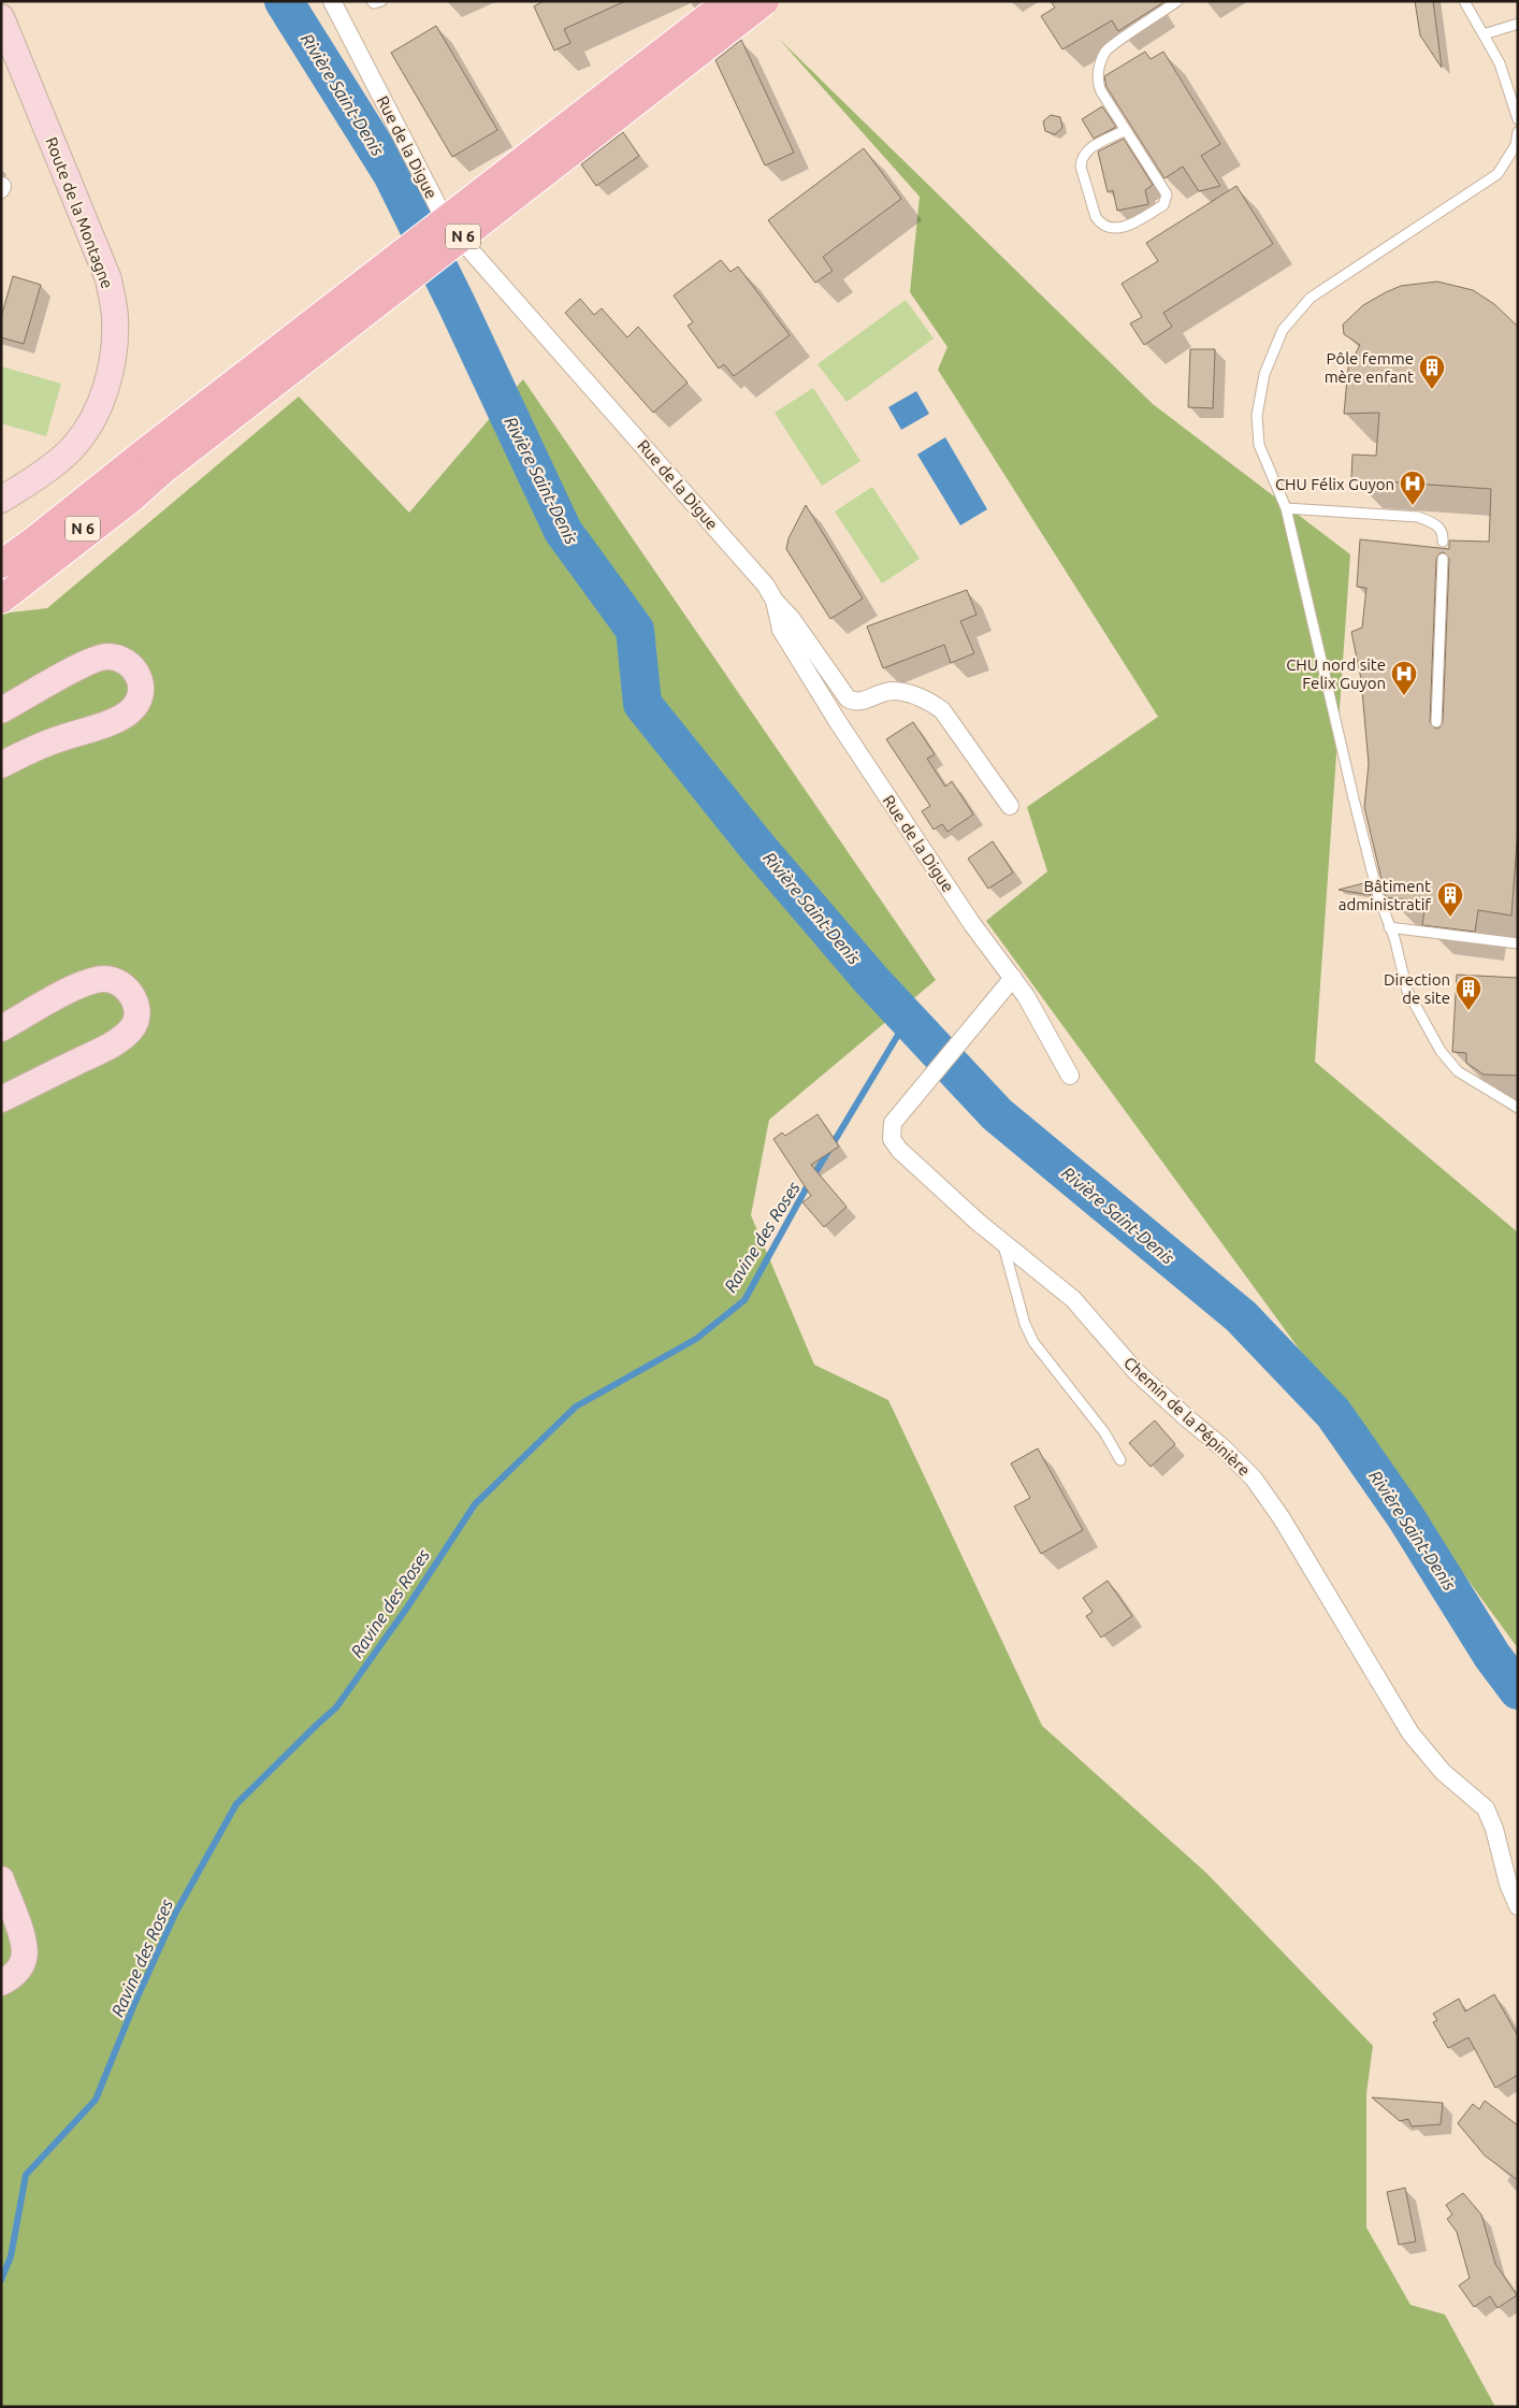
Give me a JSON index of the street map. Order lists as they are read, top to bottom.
{
  "streets": {
    "main road": ["Route de la Montagne", "N 6"],
    "street": ["Rue de la Digue", "Chemin de la Pépinière"]
  },
  "crossings": [
    ["Rue de la Digue", "Chemin de la Pépinière"]
  ],
  "water": ["Rivière Saint-Denis", "Ravine des Roses"],
  "places": {
    "building": ["Pôle femme mère enfant", "Bâtiment administratif", "Direction de site"],
    "hospital": ["CHU Félix Guyon", "CHU nord site Felix Guyon"]
  }
}
